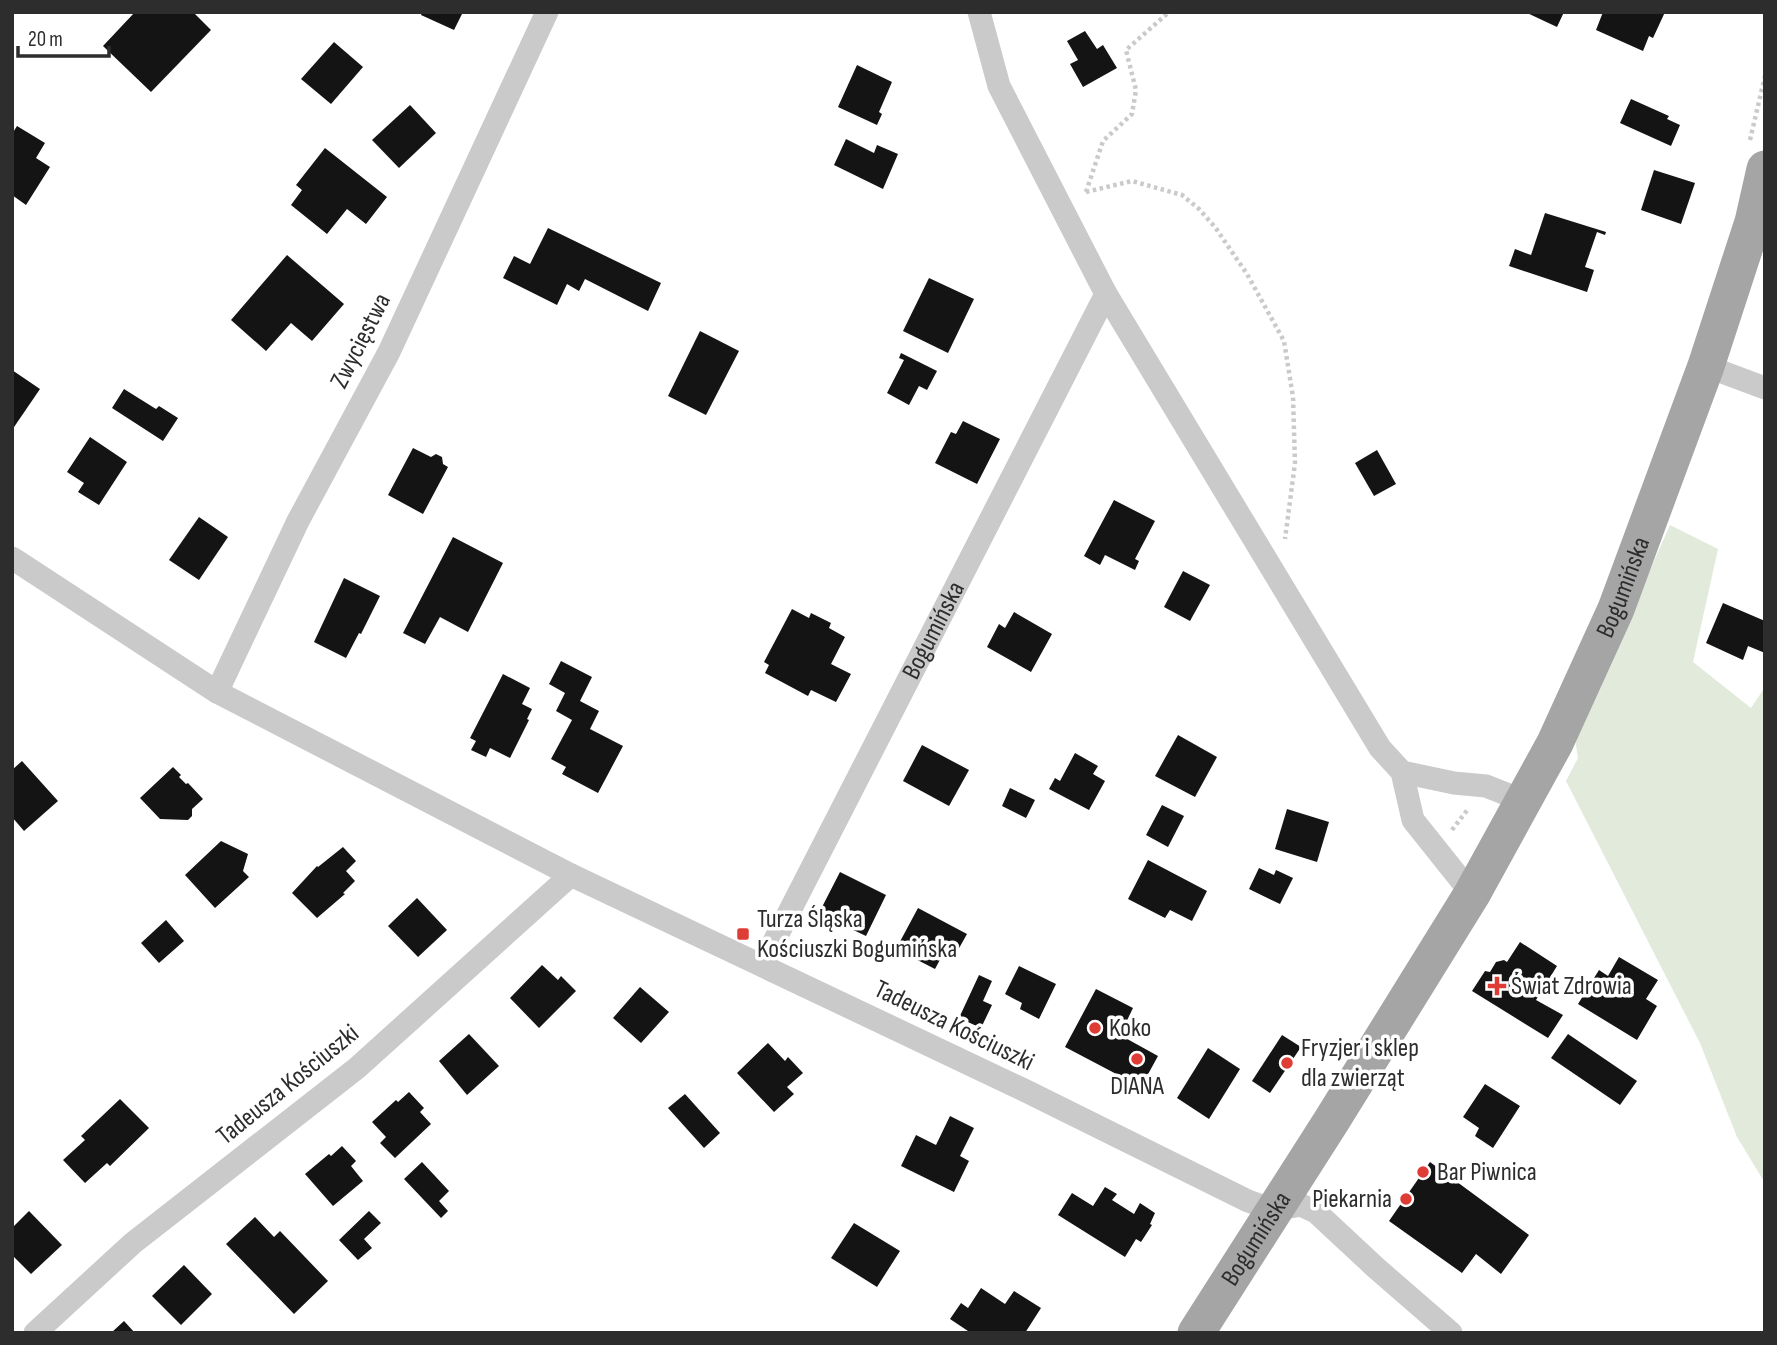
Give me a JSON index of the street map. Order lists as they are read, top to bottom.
{
  "streets": {
    "main road": ["Bogumińska"],
    "street": ["Zwycięstwa", "Tadeusza Kościuszki"]
  },
  "crossings": [
    ["Zwycięstwa", "Tadeusza Kościuszki"],
    ["Bogumińska", "Tadeusza Kościuszki"]
  ],
  "places": {
    "transit": ["Turza Śląska Kościuszki Bogumińska"],
    "health": ["Świat Zdrowia"],
    "other": [
      "Koko",
      "DIANA",
      "Fryzjer i sklep dla zwierząt",
      "Bar Piwnica",
      "Piekarnia"
    ]
  },
  "scale_bar": "20 m"
}
